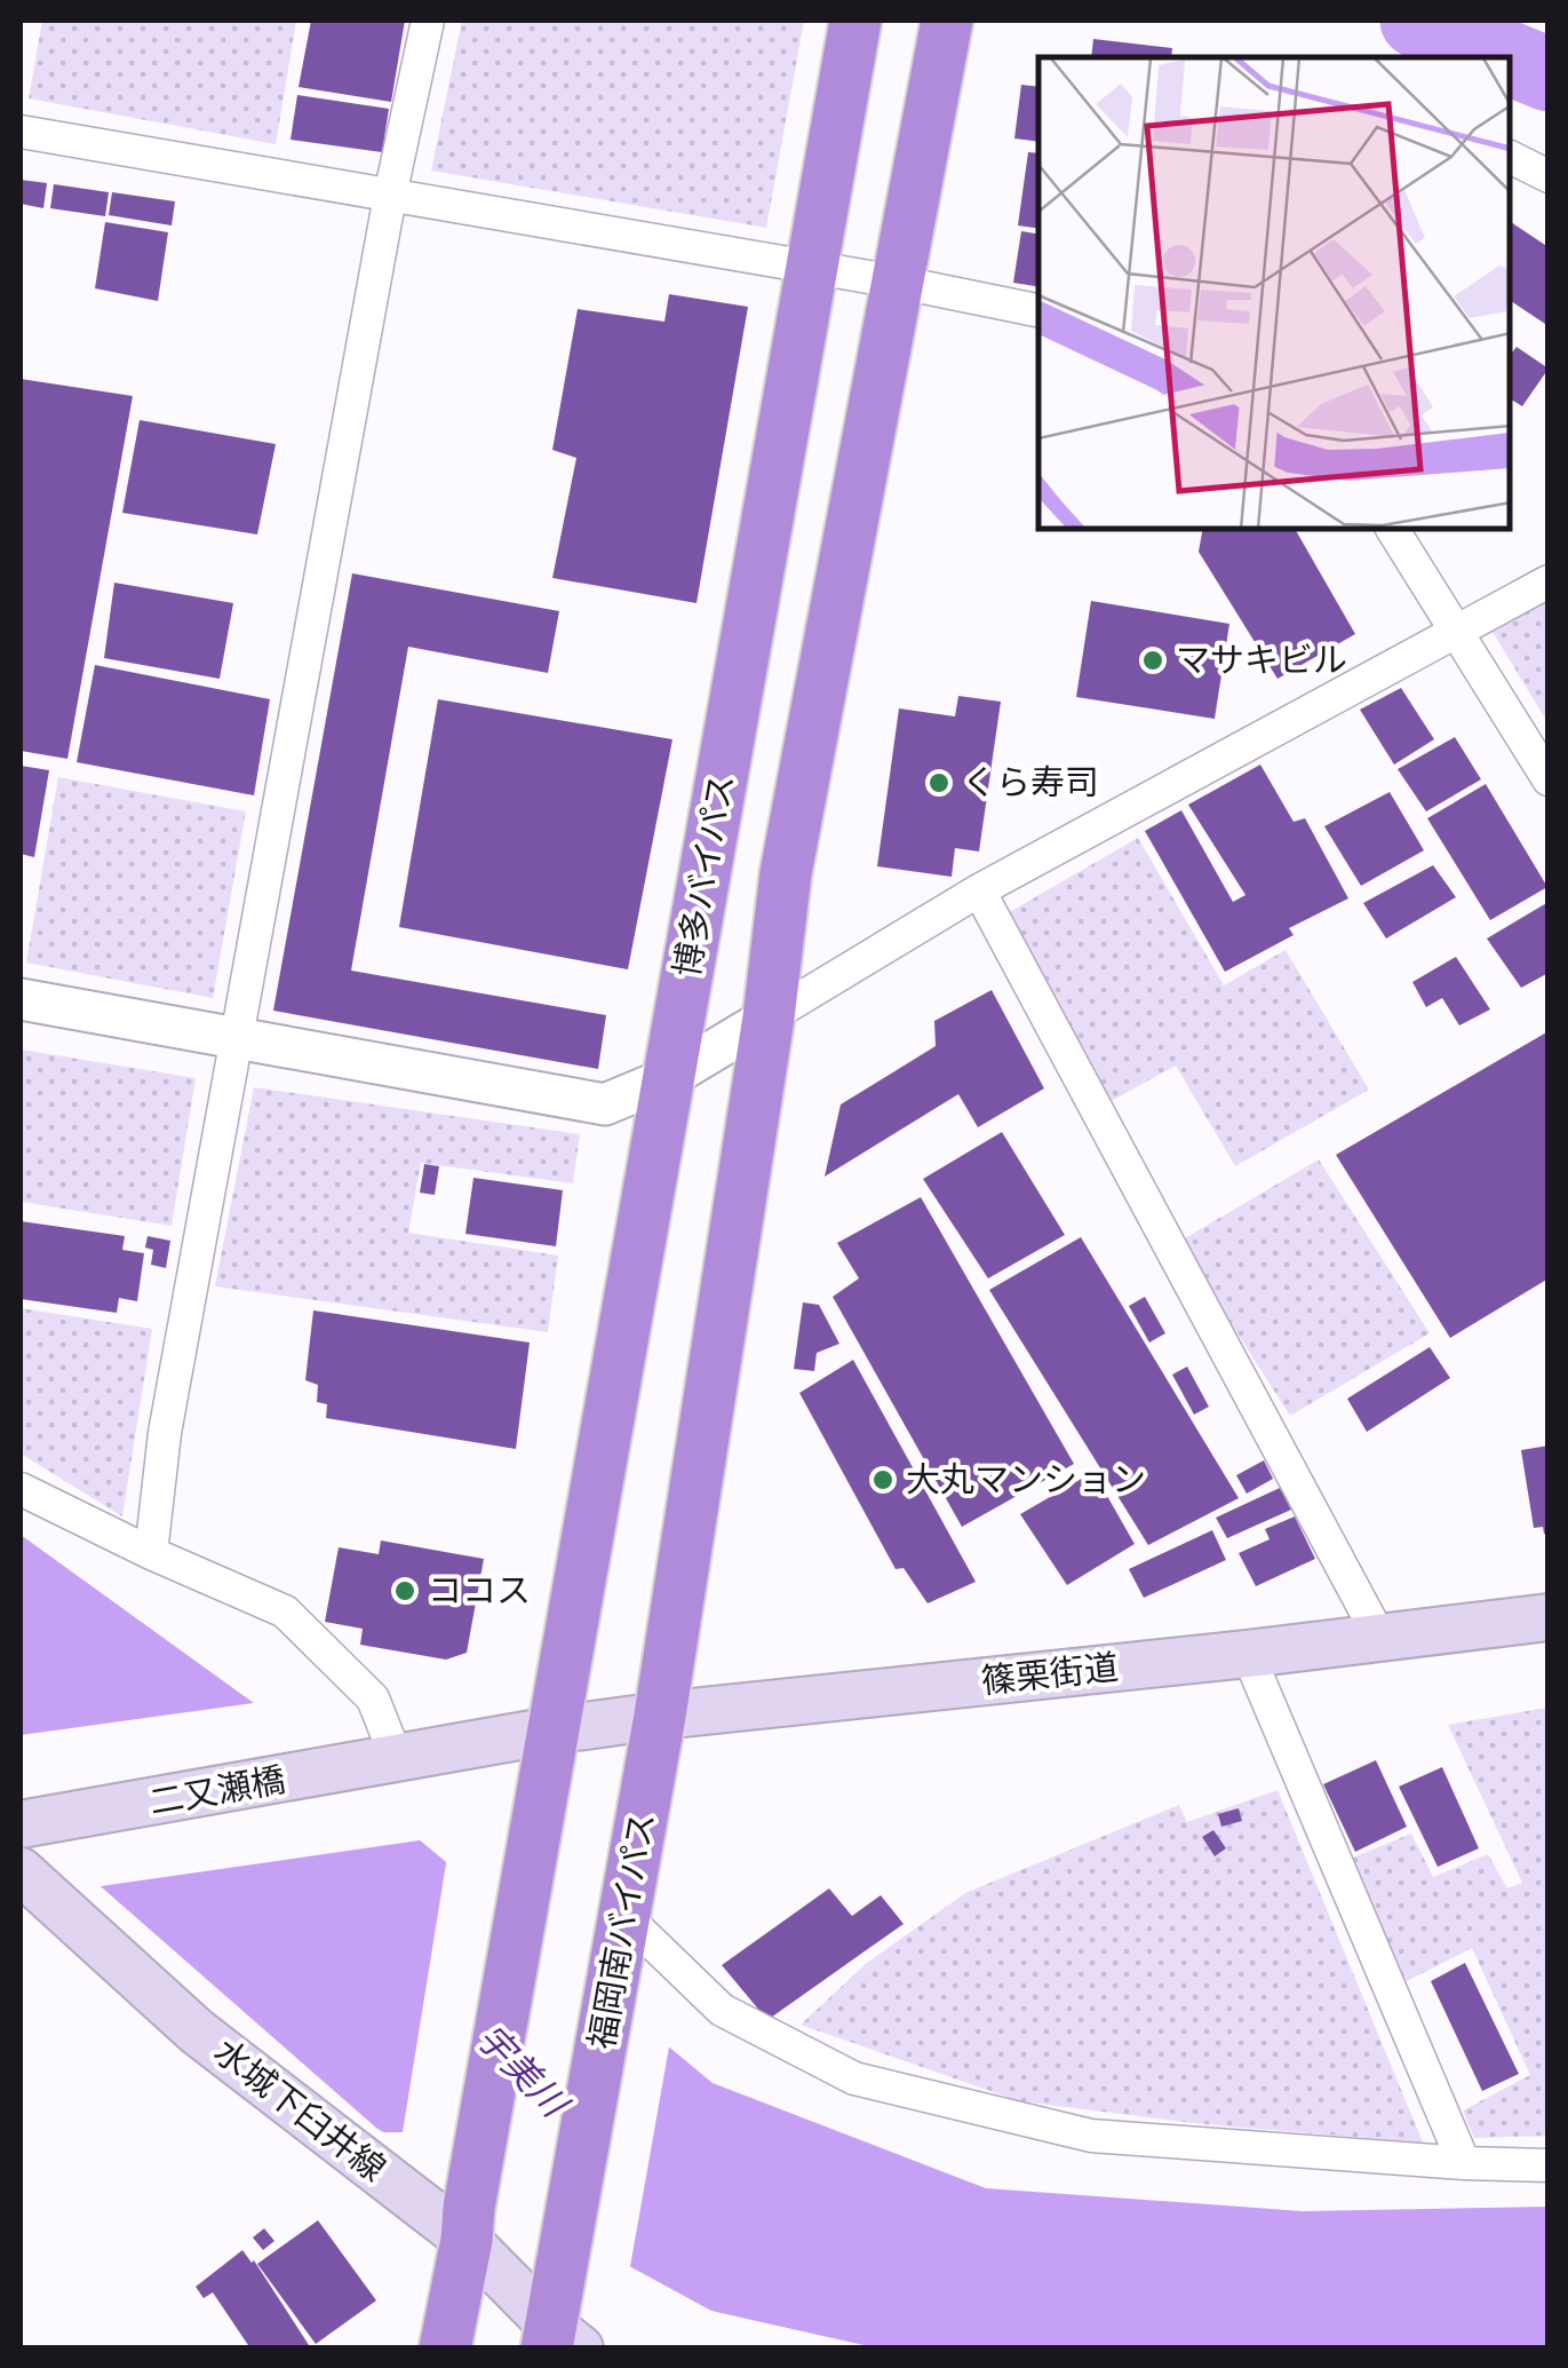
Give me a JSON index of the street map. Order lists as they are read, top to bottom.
{
  "streets": {
    "highway": ["博多バイパス", "福岡南バイパス"],
    "main road": ["篠栗街道", "二又瀬橋", "水城下臼井線"]
  },
  "crossings": [
    ["博多バイパス", "篠栗街道"],
    ["博多バイパス", "二又瀬橋"],
    ["篠栗街道", "二又瀬橋"],
    ["篠栗街道", "福岡南バイパス"],
    ["福岡南バイパス", "水城下臼井線"]
  ],
  "water": ["宇美川"],
  "places": [
    "マサキビル",
    "くら寿司",
    "大丸マンション",
    "ココス"
  ]
}
